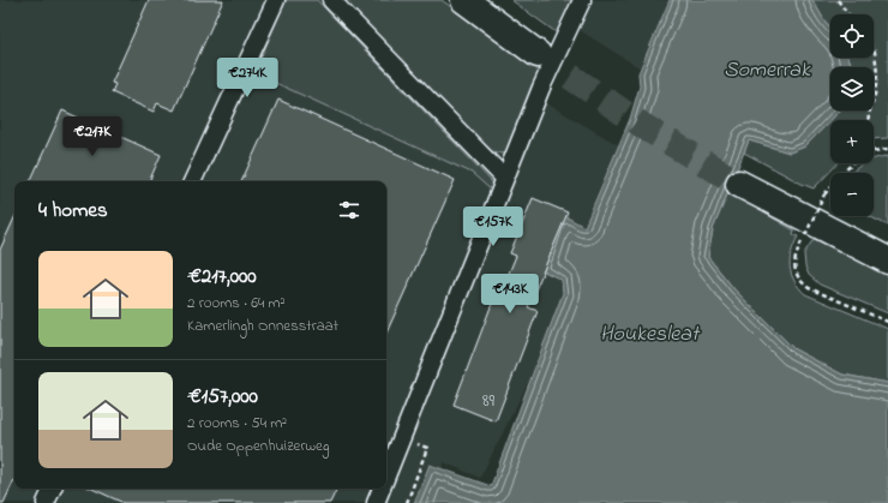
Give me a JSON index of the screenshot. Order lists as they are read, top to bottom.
{
  "water": ["Somerrak", "Houkesleat"],
  "house_numbers": ["89"],
  "page": {
    "map_buttons": ["+", "−"],
    "price": [
      "€274K",
      "€217K",
      "€157K",
      "€143K"
    ],
    "heading": "4 homes",
    "list": [
      {
        "name": "€217,000",
        "note": "2 rooms · 64 m² · Kamerlingh Onnesstraat"
      },
      {
        "name": "€157,000",
        "note": "2 rooms · 54 m² · Oude Oppenhuizerweg"
      }
    ]
  }
}
